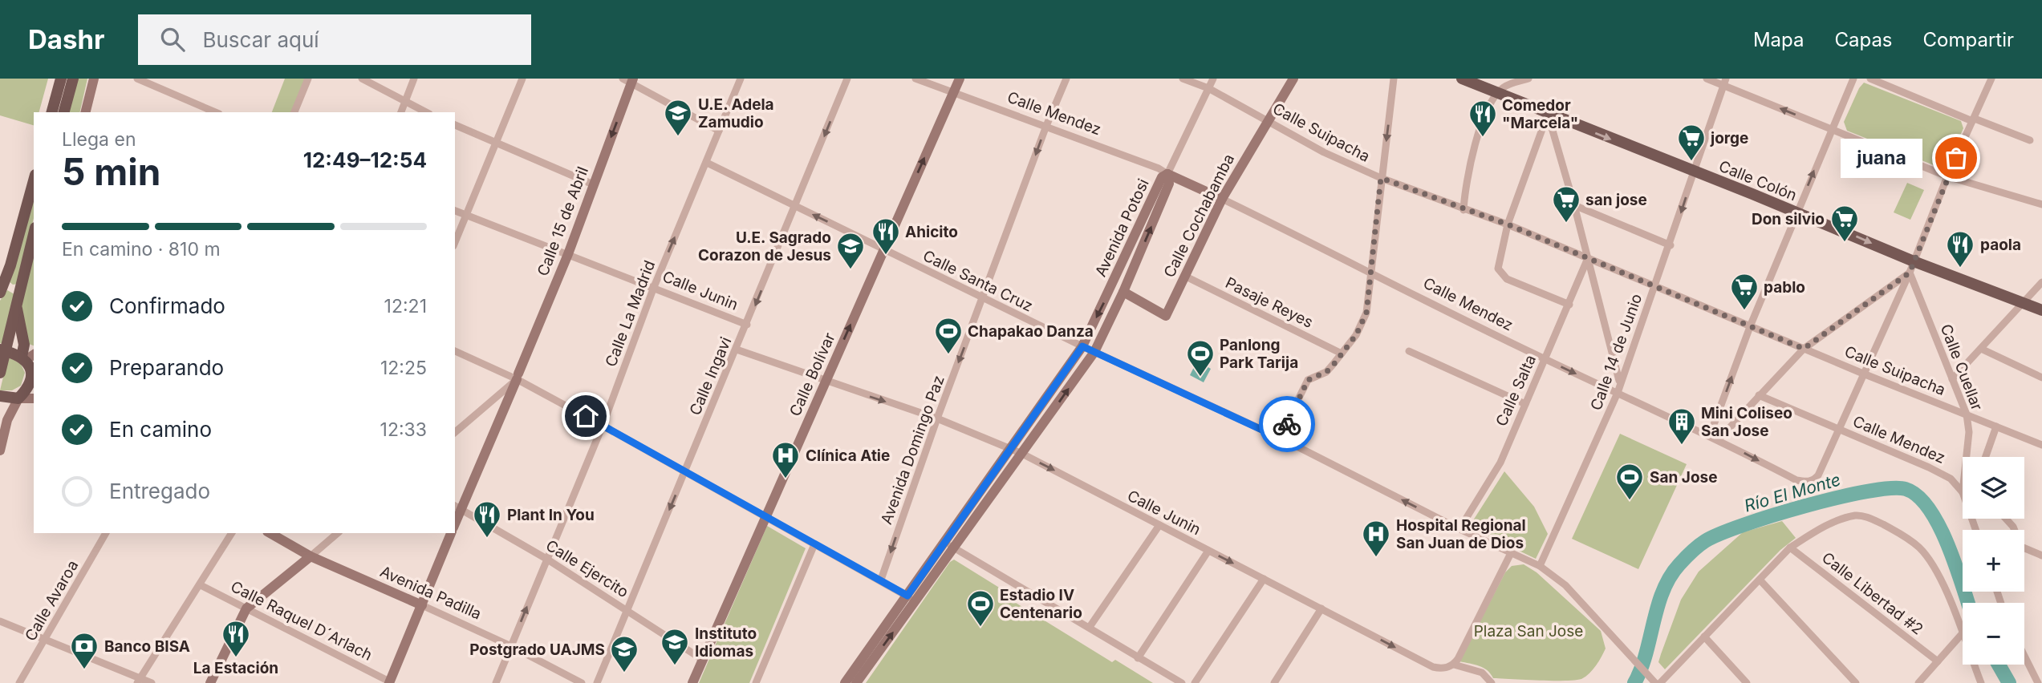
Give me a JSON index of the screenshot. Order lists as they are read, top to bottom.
{
  "streets": {
    "main road": ["Calle Colón"],
    "street": [
      "Calle Mendez",
      "Calle Suipacha",
      "Calle Cochabamba",
      "Calle 15 de Abril",
      "Avenida Potosi",
      "Calle Santa Cruz",
      "Calle Junin",
      "Pasaje Reyes",
      "Calle La Madrid",
      "Calle 14 de Junio",
      "Calle Cuellar",
      "Calle Bolívar",
      "Calle Ingavi",
      "Calle Salta",
      "Avenida Domingo Paz",
      "Calle Ejercito",
      "Avenida Padilla",
      "Calle Libertad #2",
      "Calle Avaroa",
      "Calle Raquel D´Arlach"
    ]
  },
  "crossings": [
    ["Calle Mendez", "Calle Cochabamba"],
    ["Calle Mendez", "Avenida Potosi"],
    ["Calle Mendez", "Calle 14 de Junio"],
    ["Calle Mendez", "Calle Bolívar"],
    ["Calle Mendez", "Calle Salta"],
    ["Calle Mendez", "Avenida Domingo Paz"],
    ["Calle Suipacha", "Calle Cochabamba"],
    ["Calle Suipacha", "Calle 14 de Junio"],
    ["Calle Suipacha", "Calle Cuellar"],
    ["Calle Suipacha", "Calle Salta"],
    ["Calle Colón", "Calle 14 de Junio"],
    ["Calle Colón", "Calle Cuellar"],
    ["Calle Cochabamba", "Avenida Potosi"],
    ["Calle Cochabamba", "Pasaje Reyes"],
    ["Calle 15 de Abril", "Calle Junin"],
    ["Calle 15 de Abril", "Calle Ejercito"],
    ["Avenida Potosi", "Calle Santa Cruz"],
    ["Avenida Potosi", "Calle Junin"],
    ["Calle Santa Cruz", "Calle La Madrid"],
    ["Calle Santa Cruz", "Calle 14 de Junio"],
    ["Calle Santa Cruz", "Calle Bolívar"],
    ["Calle Santa Cruz", "Calle Ingavi"],
    ["Calle Santa Cruz", "Calle Salta"],
    ["Calle Santa Cruz", "Avenida Domingo Paz"],
    ["Calle Junin", "Calle La Madrid"],
    ["Calle Junin", "Calle Bolívar"],
    ["Calle Junin", "Calle Ingavi"],
    ["Calle Junin", "Avenida Domingo Paz"],
    ["Calle La Madrid", "Calle Ejercito"],
    ["Calle La Madrid", "Avenida Padilla"],
    ["Calle Bolívar", "Calle Ejercito"],
    ["Calle Ingavi", "Calle Ejercito"]
  ],
  "one_way": [
    "Calle Colón",
    "Calle Junin",
    "Calle La Madrid",
    "Calle Bolívar",
    "Calle Ingavi",
    "Avenida Domingo Paz"
  ],
  "water": ["Río El Monte"],
  "parks": ["Plaza San Jose"],
  "places": {
    "school or university": [
      "U.E. Adela Zamudio",
      "U.E. Sagrado Corazon de Jesus",
      "Instituto Idiomas",
      "Postgrado UAJMS"
    ],
    "restaurant": [
      "Comedor \"Marcela\"",
      "Ahicito",
      "paola",
      "Plant In You",
      "La Estación"
    ],
    "other": ["juana"],
    "supermarket": [
      "jorge",
      "san jose",
      "Don silvio",
      "pablo"
    ],
    "sports": [
      "Chapakao Danza",
      "Panlong Park Tarija",
      "San Jose",
      "Estadio IV Centenario"
    ],
    "building": ["Mini Coliseo San Jose"],
    "hospital": ["Clínica Atie", "Hospital Regional San Juan de Dios"],
    "bank": ["Banco BISA"]
  },
  "page": {
    "header": "Dashr",
    "search": "Buscar aquí",
    "nav": ["Mapa", "Capas", "Compartir"],
    "heading": ["5 min", "Llega en", "12:49–12:54"],
    "bubble": "juana",
    "bar": "En camino · 810 m",
    "list": [
      ["Confirmado", "12:21"],
      ["Preparando", "12:25"],
      ["En camino", "12:33"],
      "Entregado"
    ],
    "map_buttons": ["+", "−"]
  }
}
